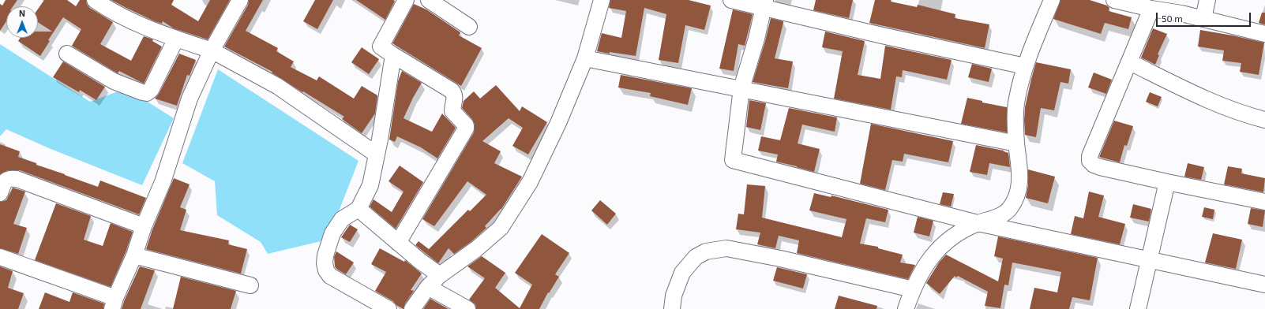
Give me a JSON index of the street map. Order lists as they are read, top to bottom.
{
  "scale_bar": "50 m",
  "north": "top"
}
